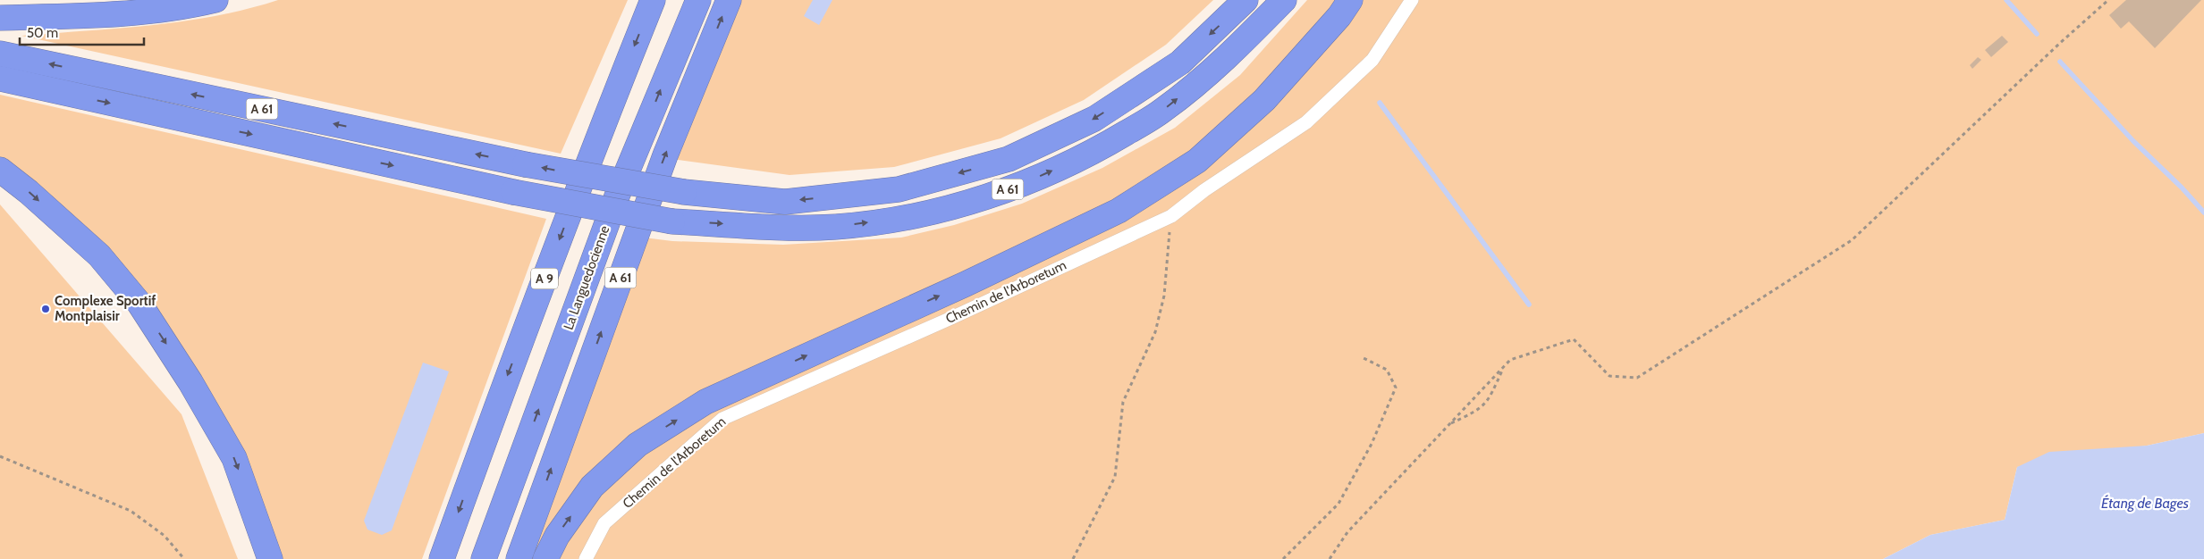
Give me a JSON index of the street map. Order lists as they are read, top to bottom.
{
  "streets": {
    "highway": ["A 61", "La Languedocienne", "A 9"],
    "street": ["Chemin de l'Arboretum"]
  },
  "water": ["Étang de Bages"],
  "places": ["Complexe Sportif Montplaisir"],
  "scale_bar": "50 m"
}
